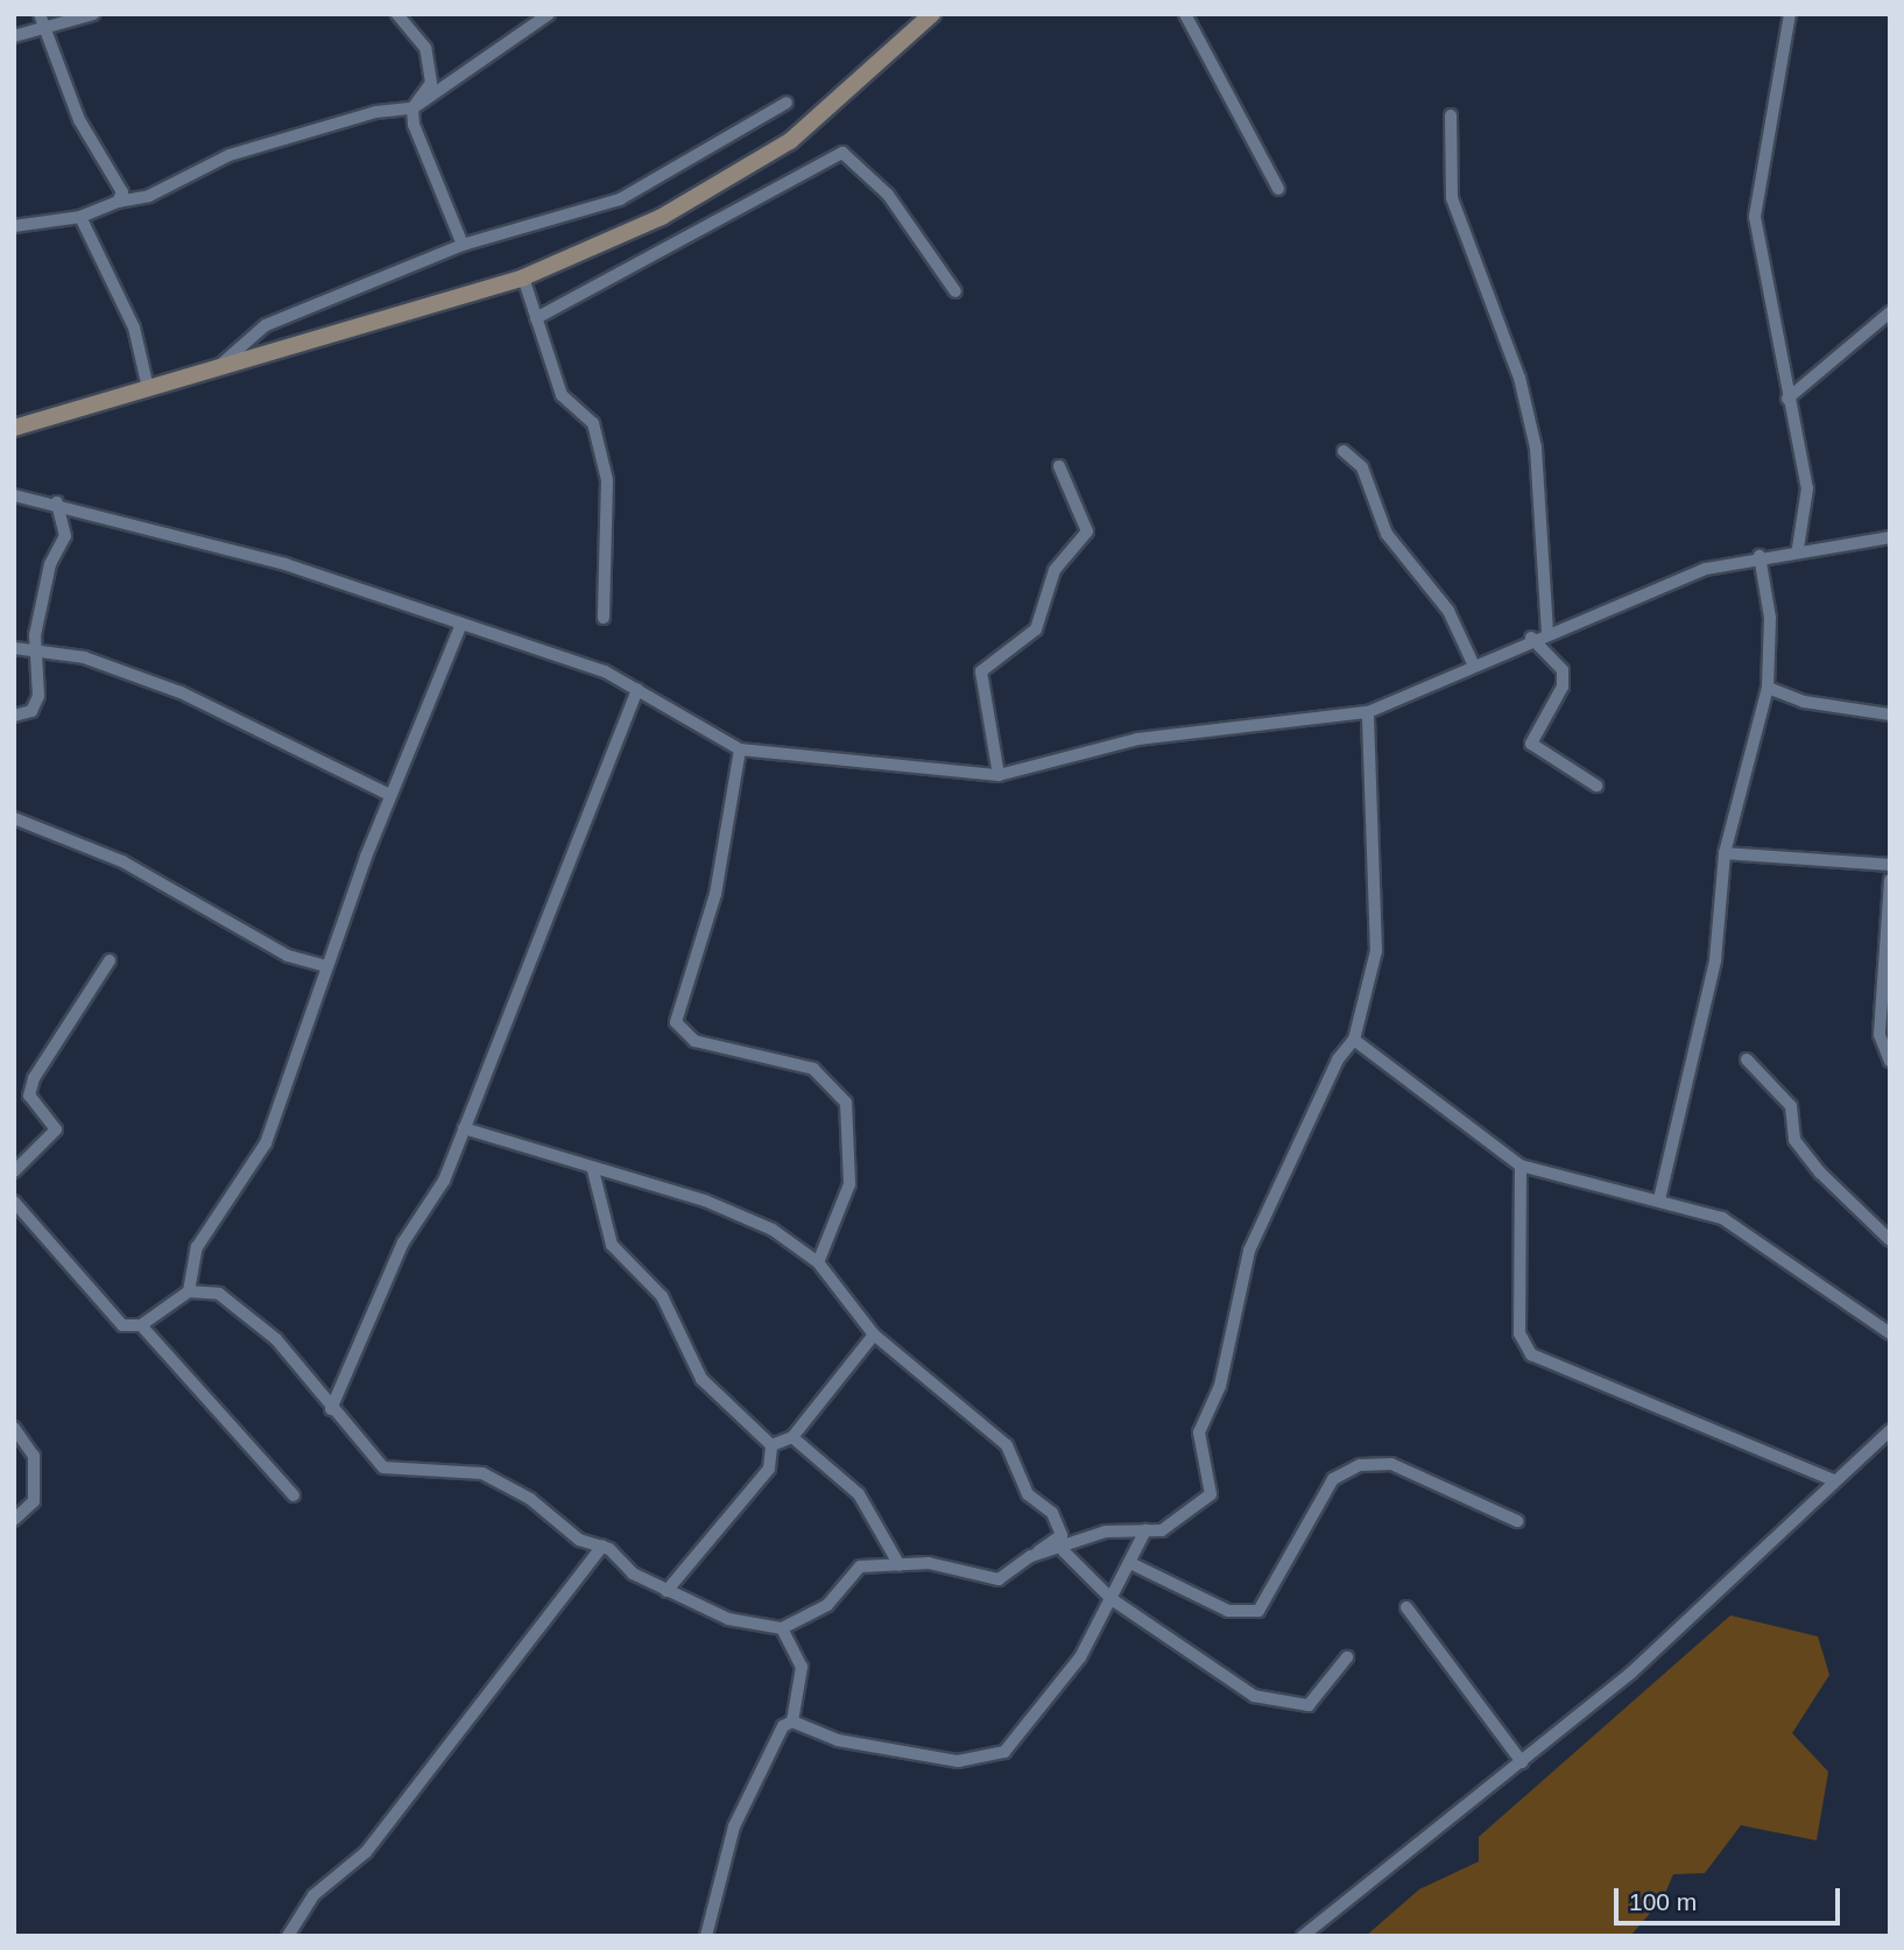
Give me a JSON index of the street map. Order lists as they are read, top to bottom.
{
  "scale_bar": "100 m"
}
